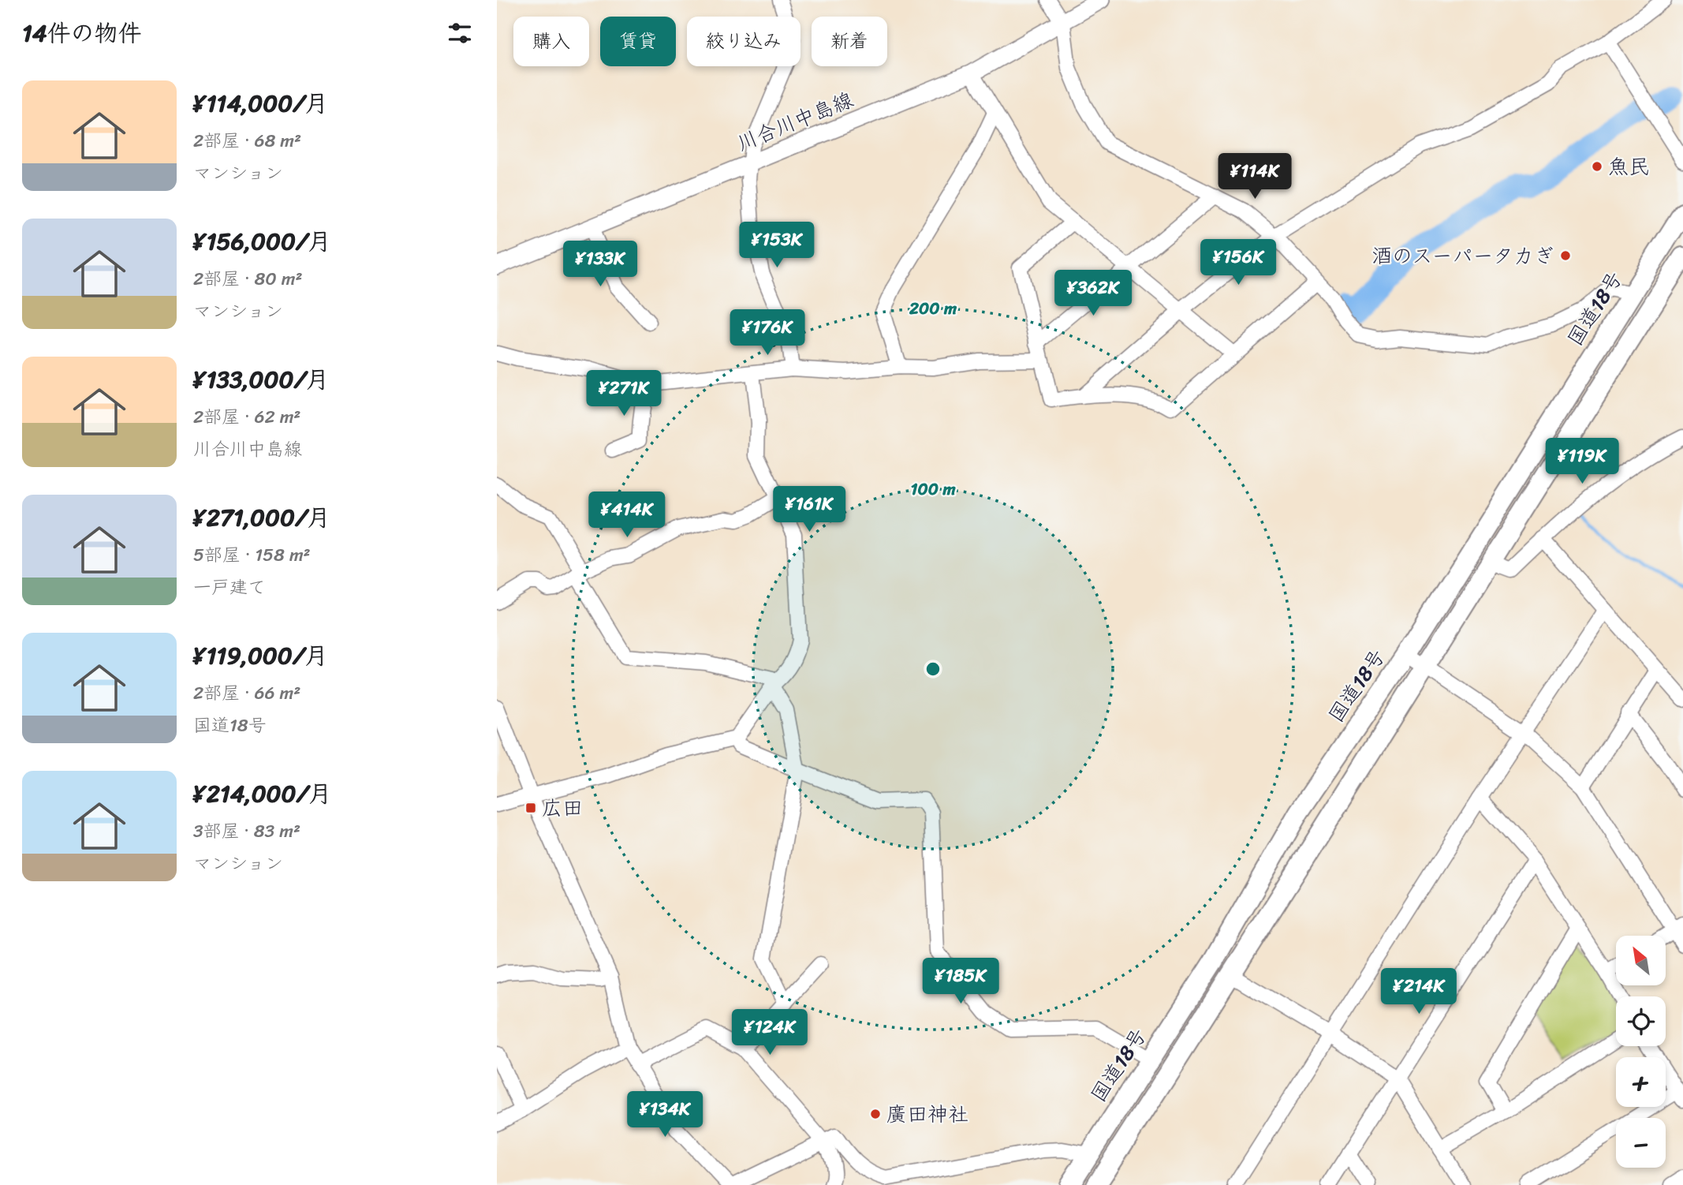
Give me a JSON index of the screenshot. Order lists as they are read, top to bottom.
{
  "streets": {
    "highway": ["国道18号"],
    "main road": ["川合川中島線"]
  },
  "places": {
    "other": ["魚民", "酒のスーパータカぎ", "廣田神社"],
    "transit": ["広田"]
  },
  "north": "top left",
  "page": {
    "heading": "14件の物件",
    "chip": [
      "購入",
      "賃貸",
      "絞り込み",
      "新着"
    ],
    "list": [
      {
        "name": "¥114,000/月",
        "note": "2部屋 · 68 m² · マンション"
      },
      {
        "name": "¥156,000/月",
        "note": "2部屋 · 80 m² · マンション"
      },
      {
        "name": "¥133,000/月",
        "note": "2部屋 · 62 m² · 川合川中島線"
      },
      {
        "name": "¥271,000/月",
        "note": "5部屋 · 158 m² · 一戸建て"
      },
      {
        "name": "¥119,000/月",
        "note": "2部屋 · 66 m² · 国道18号"
      },
      {
        "name": "¥214,000/月",
        "note": "3部屋 · 83 m² · マンション"
      }
    ],
    "price": [
      "¥114K",
      "¥153K",
      "¥156K",
      "¥133K",
      "¥362K",
      "¥176K",
      "¥271K",
      "¥119K",
      "¥161K",
      "¥414K",
      "¥185K",
      "¥214K",
      "¥124K",
      "¥134K"
    ],
    "map_buttons": ["+", "−"]
  },
  "rings": ["200 m", "100 m"]
}
